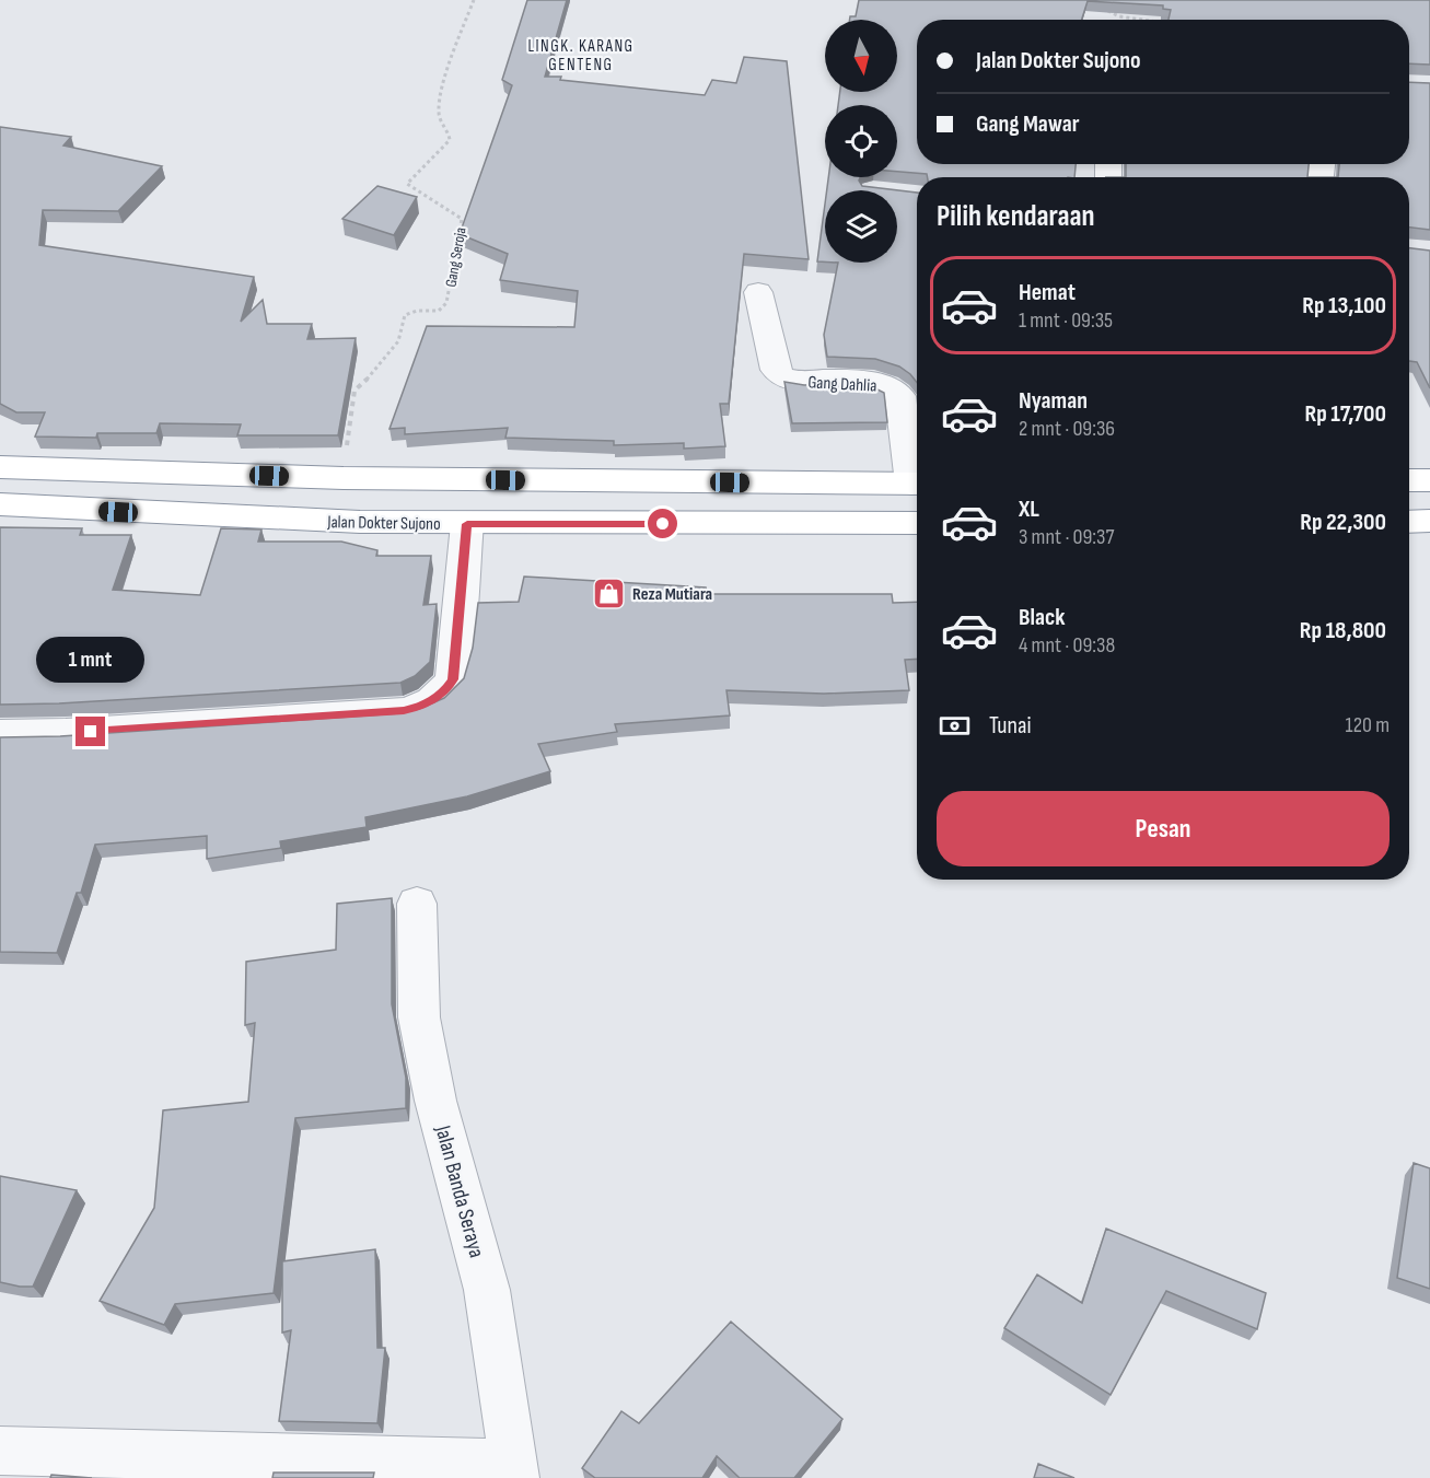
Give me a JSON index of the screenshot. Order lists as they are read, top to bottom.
{
  "streets": {
    "highway": ["Jalan Dokter Sujono"],
    "street": ["Gang Dahlia", "Jalan Banda Seraya"],
    "path": ["Gang Seroja"]
  },
  "districts": ["LINGK. KARANG GENTENG"],
  "places": {
    "shop": ["Reza Mutiara"]
  },
  "north": "bottom",
  "page": {
    "banner": ["Jalan Dokter Sujono", "Gang Mawar"],
    "heading": "Pilih kendaraan",
    "list": [
      {
        "name": "Hemat",
        "note": "1 mnt · 09:35",
        "value": "Rp 13,100"
      },
      {
        "name": "Nyaman",
        "note": "2 mnt · 09:36",
        "value": "Rp 17,700"
      },
      {
        "name": "XL",
        "note": "3 mnt · 09:37",
        "value": "Rp 22,300"
      },
      {
        "name": "Black",
        "note": "4 mnt · 09:38",
        "value": "Rp 18,800"
      }
    ],
    "bubble": "1 mnt",
    "pay": ["Tunai", "120 m"],
    "buttons": "Pesan"
  }
}
